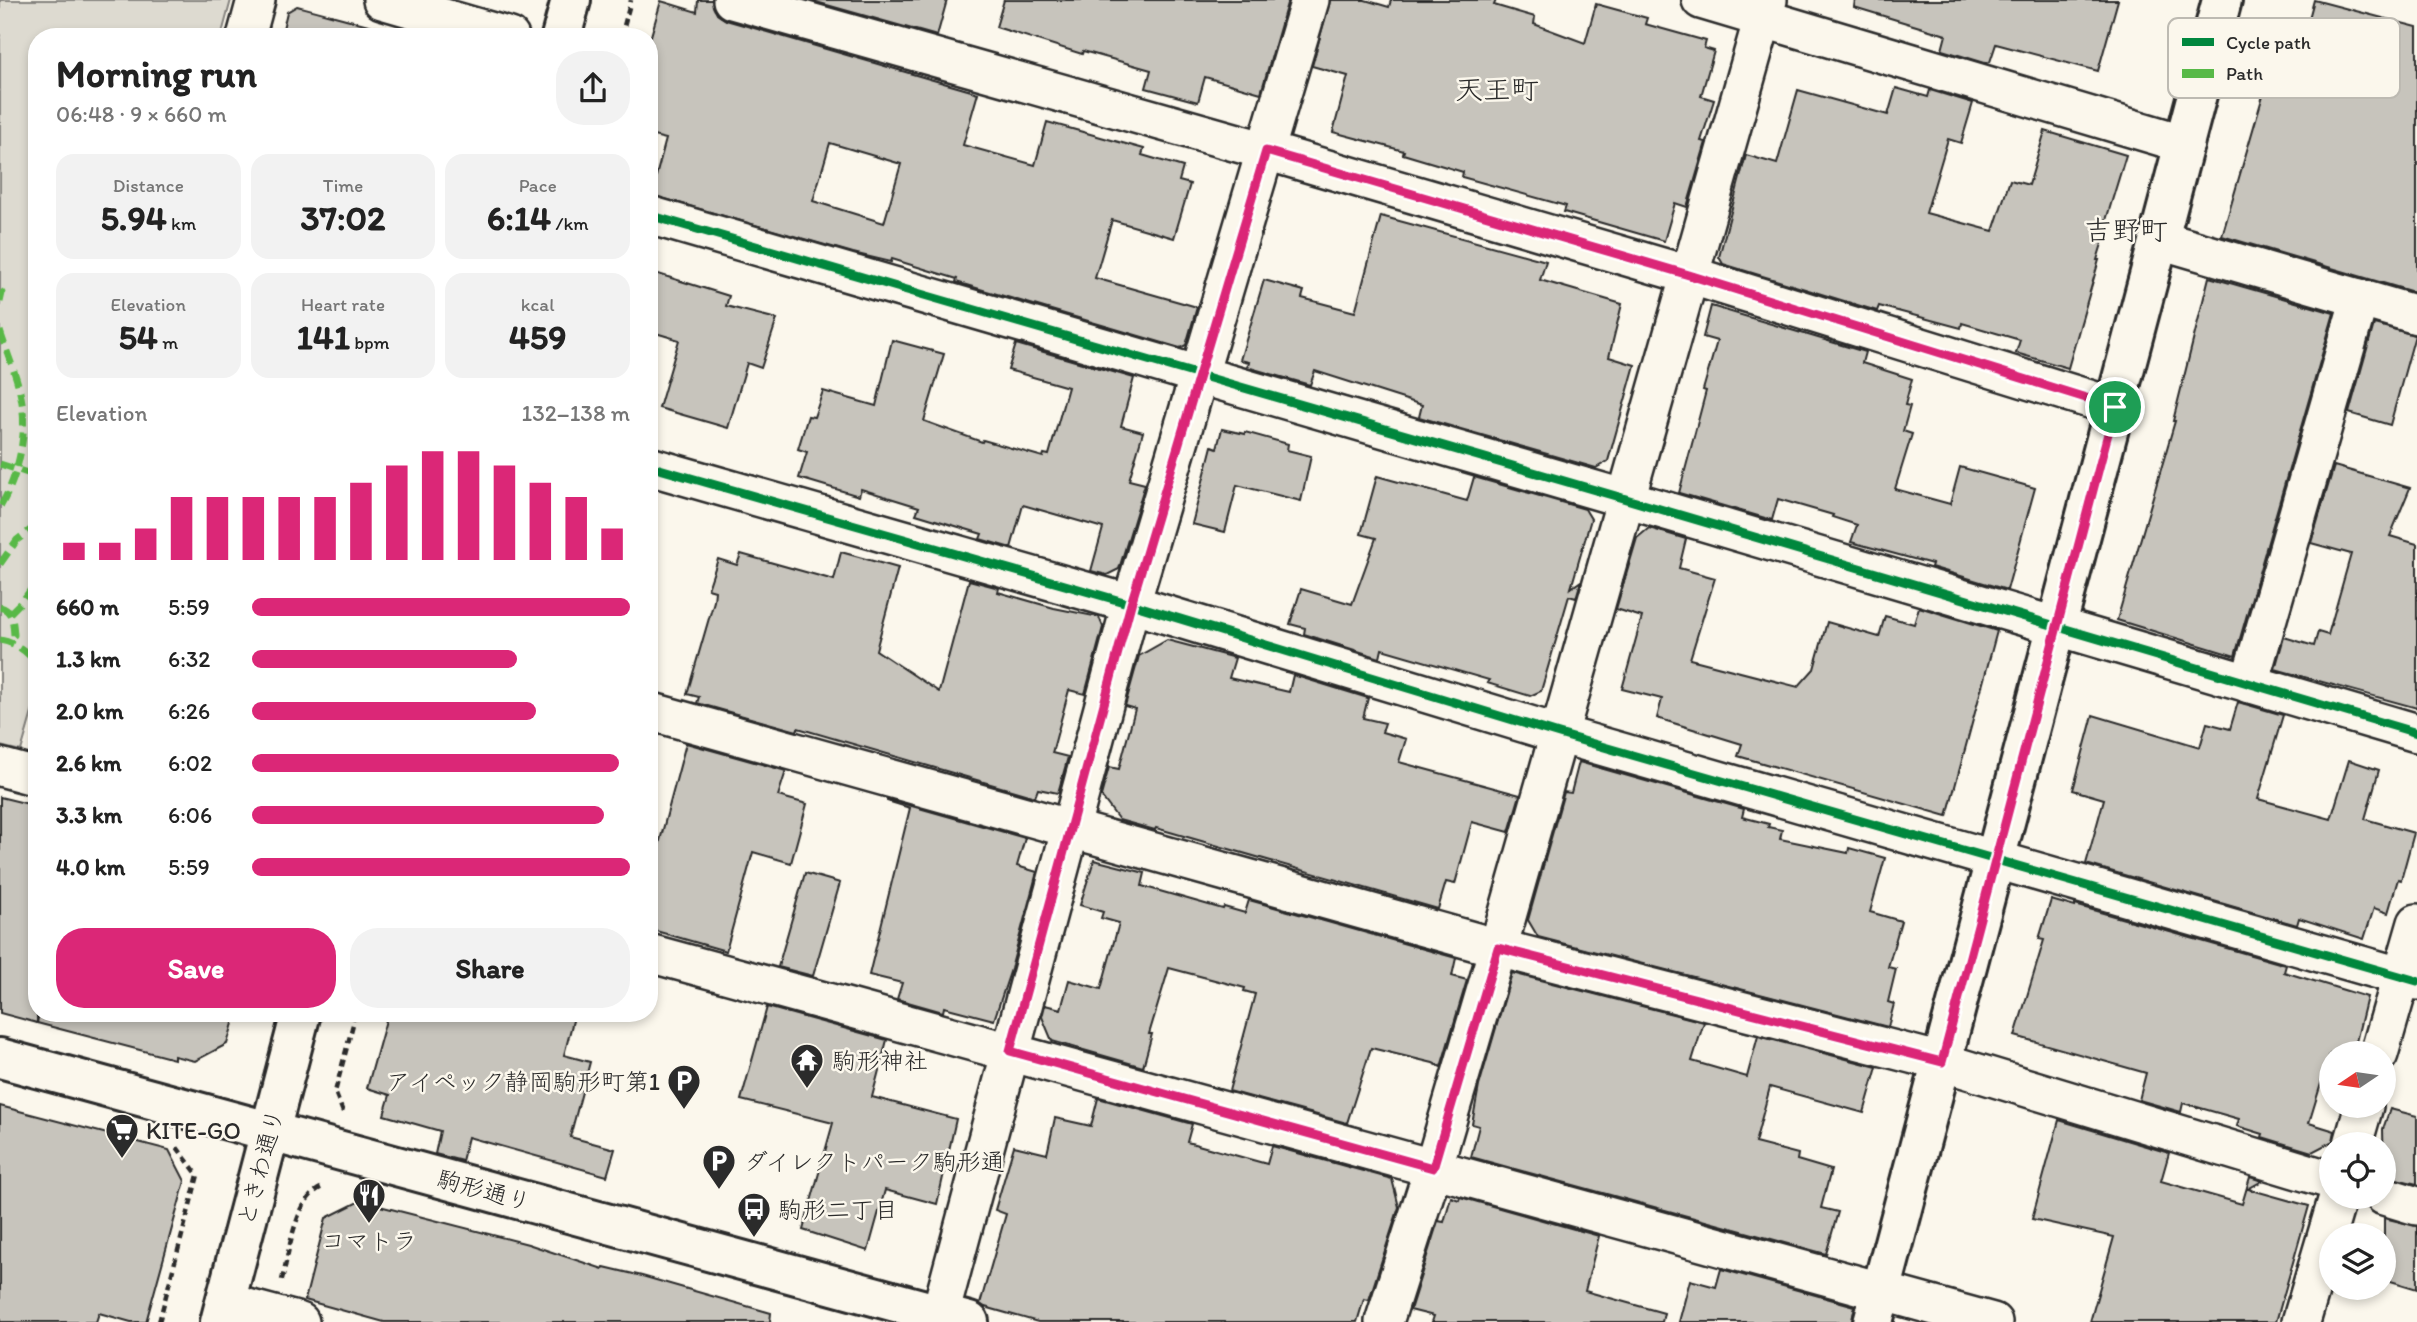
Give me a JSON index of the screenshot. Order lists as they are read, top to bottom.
{
  "streets": {
    "street": ["ときわ通り", "駒形通り"]
  },
  "crossings": [
    ["ときわ通り", "駒形通り"]
  ],
  "districts": ["天王町", "吉野町"],
  "places": {
    "temple": ["駒形神社"],
    "parking": ["アイペック静岡駒形町第1", "ダイレクトパーク駒形通"],
    "supermarket": ["KITE-GO"],
    "restaurant": ["コマトラ"],
    "bus stop": ["駒形二丁目"]
  },
  "legend": ["Cycle path", "Path"],
  "north": "left",
  "page": {
    "heading": ["Morning run", "06:48 · 9 × 660 m"],
    "stats": [
      ["Distance", "5.94 km"],
      ["Time", "37:02"],
      ["Pace", "6:14 /km"],
      ["Elevation", "54 m"],
      ["Heart rate", "141 bpm"],
      ["kcal", "459"]
    ],
    "chart": ["Elevation", "132–138 m"],
    "list": [
      {
        "name": "660 m",
        "note": "5:59"
      },
      {
        "name": "1.3 km",
        "note": "6:32"
      },
      {
        "name": "2.0 km",
        "note": "6:26"
      },
      {
        "name": "2.6 km",
        "note": "6:02"
      },
      {
        "name": "3.3 km",
        "note": "6:06"
      },
      {
        "name": "4.0 km",
        "note": "5:59"
      }
    ],
    "buttons": ["Save", "Share"]
  }
}
